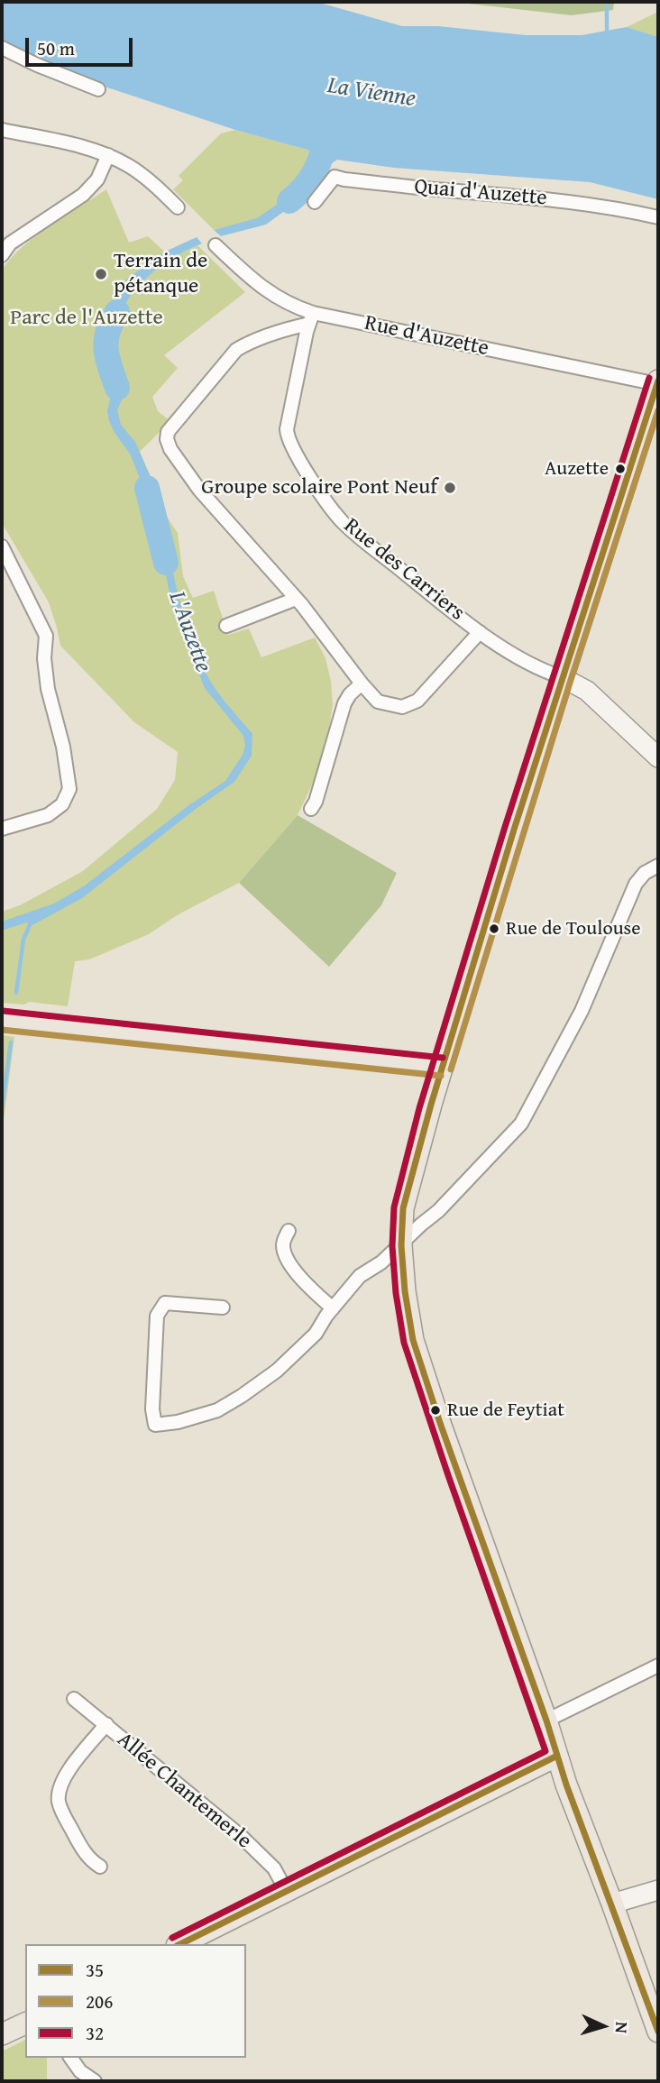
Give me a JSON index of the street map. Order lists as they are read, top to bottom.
{
  "streets": {
    "street": [
      "Quai d'Auzette",
      "Rue d'Auzette",
      "Rue des Carriers",
      "Allée Chantemerle"
    ]
  },
  "crossings": [
    ["Rue d'Auzette", "Rue des Carriers"]
  ],
  "water": ["La Vienne", "L'Auzette"],
  "parks": ["Parc de l'Auzette"],
  "places": [
    "Terrain de pétanque",
    "Auzette",
    "Groupe scolaire Pont Neuf",
    "Rue de Toulouse",
    "Rue de Feytiat"
  ],
  "lines": ["transit line 32", "transit line 35", "transit line 206"],
  "legend": ["35", "206", "32"],
  "scale_bar": "50 m",
  "north": "right"
}
